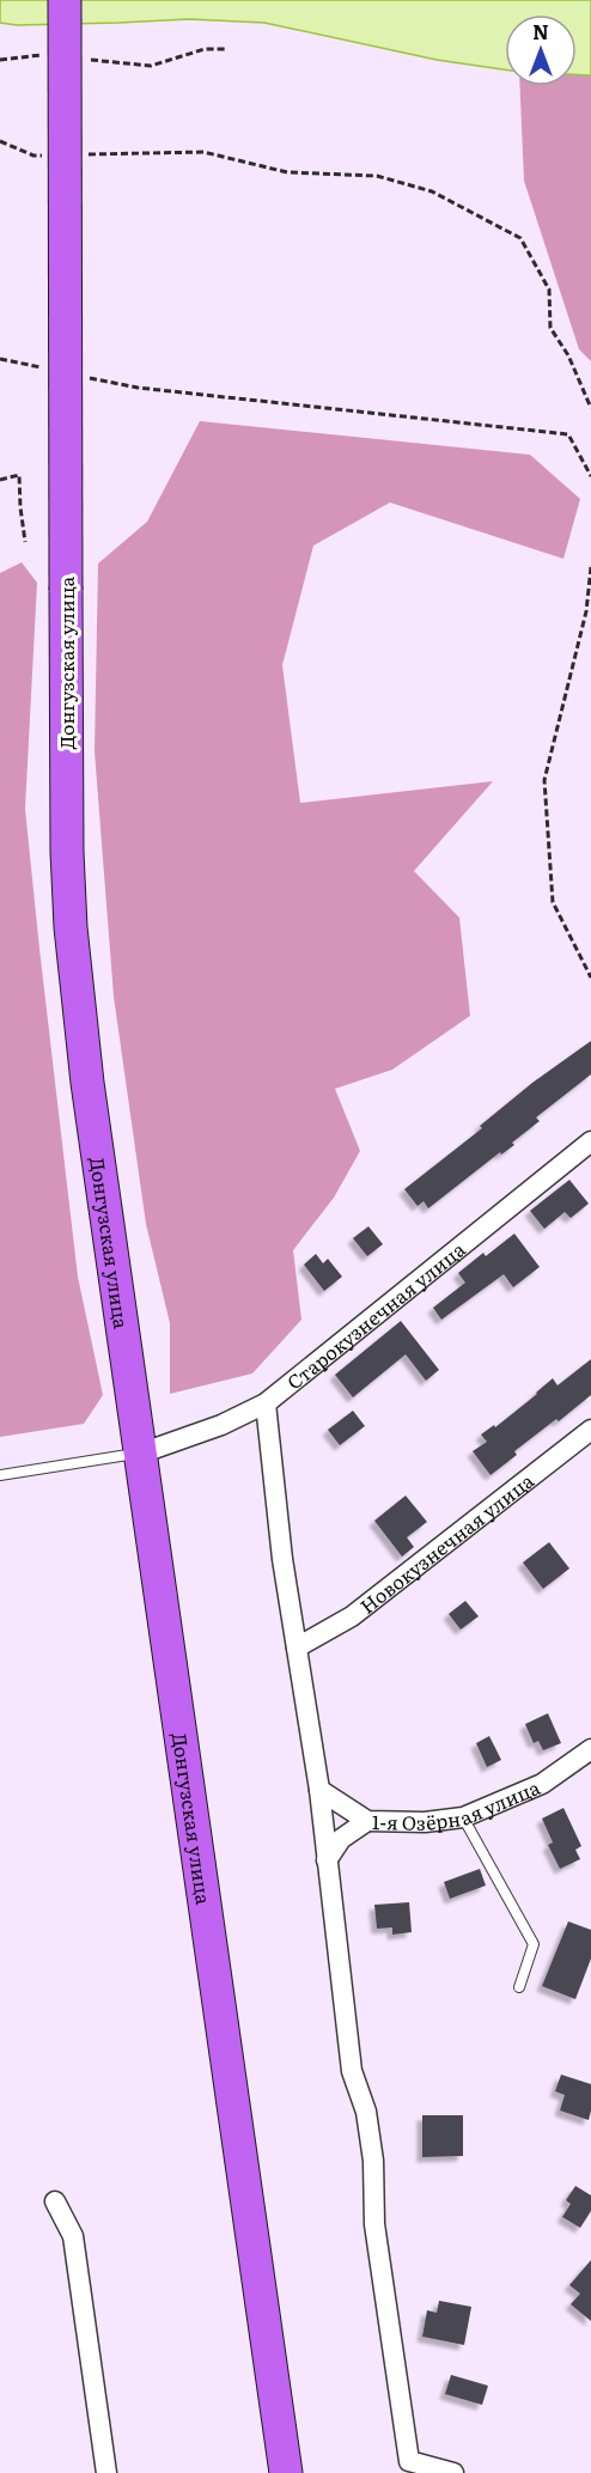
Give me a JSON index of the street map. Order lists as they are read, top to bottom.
{
  "streets": {
    "main road": ["Донгузская улица"],
    "street": ["Старокузнечная улица", "Новокузнечная улица", "1-я Озёрная улица"]
  },
  "crossings": [
    ["Донгузская улица", "Старокузнечная улица"]
  ],
  "north": "top"
}
